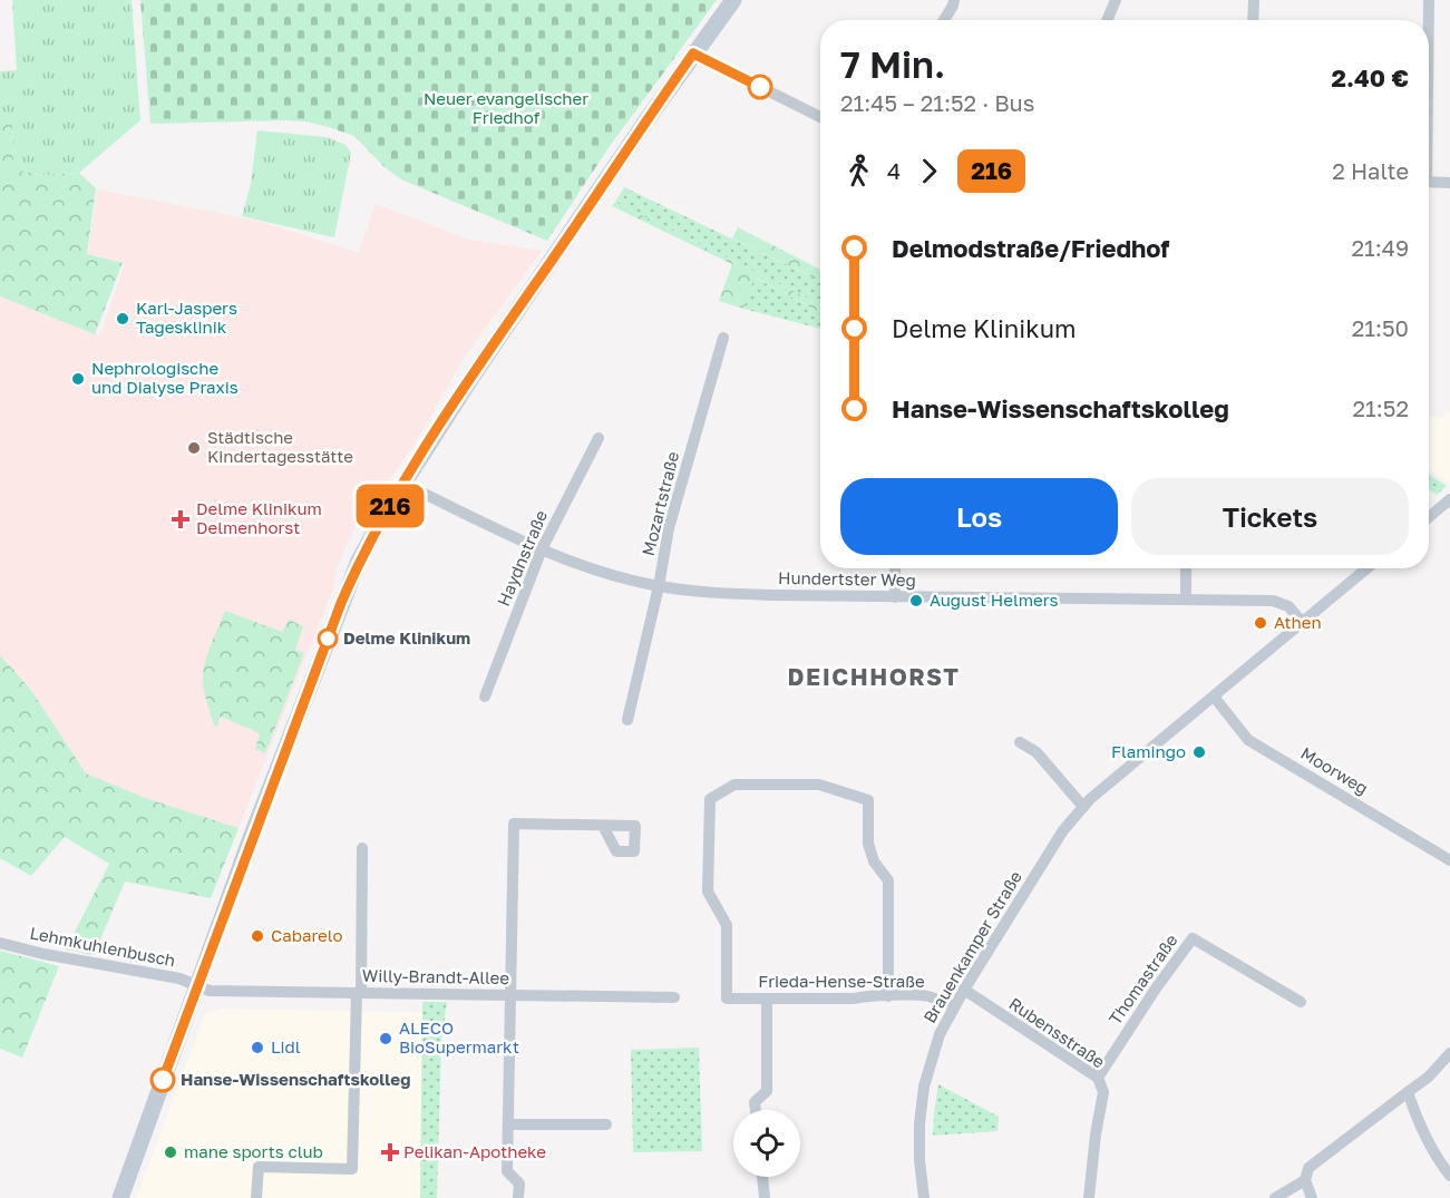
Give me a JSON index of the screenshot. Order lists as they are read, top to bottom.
{
  "streets": {
    "street": [
      "Mozartstraße",
      "Haydnstraße",
      "Hundertster Weg",
      "Moorweg",
      "Lehmkuhlenbusch",
      "Brauenkamper Straße",
      "Willy-Brandt-Allee",
      "Thomastraße",
      "Frieda-Hense-Straße",
      "Rubensstraße"
    ]
  },
  "crossings": [
    ["Mozartstraße", "Hundertster Weg"],
    ["Haydnstraße", "Hundertster Weg"],
    ["Hundertster Weg", "Brauenkamper Straße"],
    ["Moorweg", "Brauenkamper Straße"],
    ["Lehmkuhlenbusch", "Willy-Brandt-Allee"],
    ["Brauenkamper Straße", "Frieda-Hense-Straße"],
    ["Brauenkamper Straße", "Rubensstraße"],
    ["Thomastraße", "Rubensstraße"]
  ],
  "districts": ["DEICHHORST"],
  "parks": ["Neuer evangelischer Friedhof"],
  "places": {
    "other": [
      "Karl-Jaspers Tagesklinik",
      "Nephrologische und Dialyse Praxis",
      "Städtische Kindertagesstätte",
      "August Helmers",
      "Athen",
      "Delme Klinikum",
      "Flamingo",
      "Cabarelo",
      "ALECO BioSupermarkt",
      "Lidl",
      "Hanse-Wissenschaftskolleg",
      "mane sports club"
    ],
    "health": ["Delme Klinikum Delmenhorst", "Pelikan-Apotheke"]
  },
  "lines": ["bus line 216"],
  "page": {
    "on_map": "216",
    "heading": ["7 Min.", "21:45 – 21:52 · Bus", "2.40 €"],
    "legs": ["4", "216", "2 Halte"],
    "list": [
      {
        "name": "Delmodstraße/Friedhof",
        "value": "21:49"
      },
      {
        "name": "Delme Klinikum",
        "value": "21:50"
      },
      {
        "name": "Hanse-Wissenschaftskolleg",
        "value": "21:52"
      }
    ],
    "buttons": ["Los", "Tickets"]
  }
}
